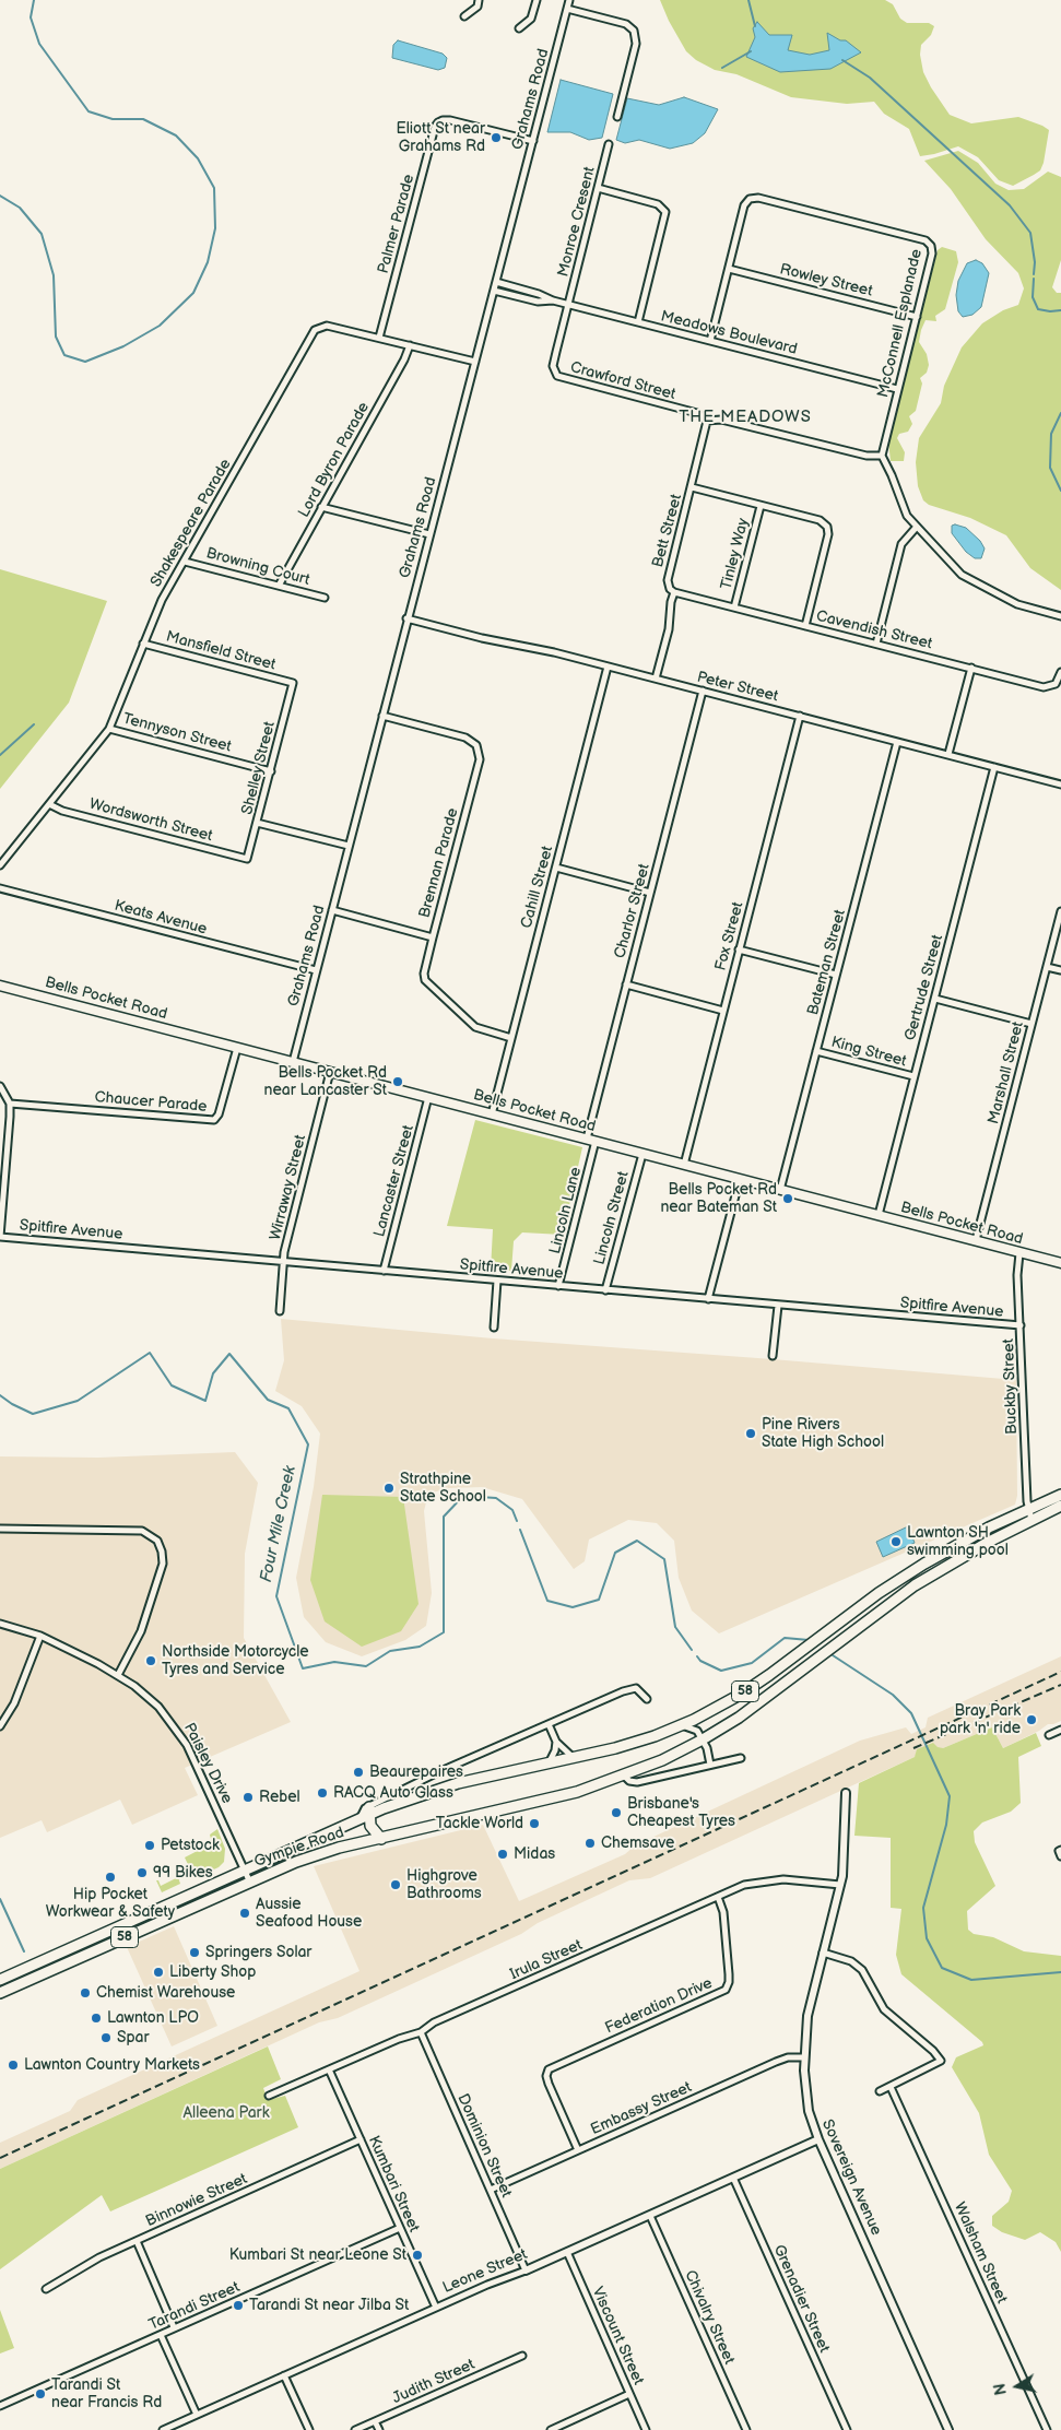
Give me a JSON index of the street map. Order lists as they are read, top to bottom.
{
  "streets": {
    "highway": ["58", "Gympie Road"],
    "main road": ["Bells Pocket Road"],
    "street": [
      "Grahams Road",
      "Monroe Cresent",
      "Palmer Parade",
      "Rowley Street",
      "McConnell Esplanade",
      "Meadows Boulevard",
      "Crawford Street",
      "Lord Byron Parade",
      "Shakespeare Parade",
      "Bett Street",
      "Tinley Way",
      "Browning Court",
      "Cavendish Street",
      "Mansfield Street",
      "Peter Street",
      "Tennyson Street",
      "Shelley Street",
      "Wordsworth Street",
      "Brennan Parade",
      "Cahill Street",
      "Charlor Street",
      "Keats Avenue",
      "Fox Street",
      "Bateman Street",
      "Gertrude Street",
      "King Street",
      "Marshall Street",
      "Chaucer Parade",
      "Lancaster Street",
      "Wirraway Street",
      "Lincoln Lane",
      "Lincoln Street",
      "Spitfire Avenue",
      "Buckby Street",
      "Paisley Drive",
      "Irula Street",
      "Federation Drive",
      "Embassy Street",
      "Dominion Street",
      "Sovereign Avenue",
      "Kumbari Street",
      "Binnowie Street",
      "Walsham Street",
      "Leone Street",
      "Grenadier Street",
      "Tarandi Street",
      "Chivalry Street",
      "Viscount Street",
      "Judith Street"
    ]
  },
  "crossings": [
    ["Grahams Road", "Palmer Parade"],
    ["Grahams Road", "Meadows Boulevard"],
    ["Grahams Road", "Shakespeare Parade"],
    ["Grahams Road", "Peter Street"],
    ["Grahams Road", "Brennan Parade"],
    ["Grahams Road", "Keats Avenue"],
    ["Grahams Road", "Bells Pocket Road"],
    ["Monroe Cresent", "Meadows Boulevard"],
    ["Monroe Cresent", "Crawford Street"],
    ["Palmer Parade", "Shakespeare Parade"],
    ["Rowley Street", "McConnell Esplanade"],
    ["McConnell Esplanade", "Meadows Boulevard"],
    ["McConnell Esplanade", "Crawford Street"],
    ["Meadows Boulevard", "Crawford Street"],
    ["Crawford Street", "Bett Street"],
    ["Lord Byron Parade", "Shakespeare Parade"],
    ["Lord Byron Parade", "Browning Court"],
    ["Shakespeare Parade", "Browning Court"],
    ["Shakespeare Parade", "Mansfield Street"],
    ["Shakespeare Parade", "Tennyson Street"],
    ["Shakespeare Parade", "Wordsworth Street"],
    ["Bett Street", "Cavendish Street"],
    ["Bett Street", "Peter Street"],
    ["Tinley Way", "Cavendish Street"],
    ["Mansfield Street", "Shelley Street"],
    ["Peter Street", "Cahill Street"],
    ["Peter Street", "Charlor Street"],
    ["Peter Street", "Fox Street"],
    ["Peter Street", "Bateman Street"],
    ["Peter Street", "Gertrude Street"],
    ["Tennyson Street", "Shelley Street"],
    ["Shelley Street", "Wordsworth Street"],
    ["Brennan Parade", "Cahill Street"],
    ["Cahill Street", "Bells Pocket Road"],
    ["Charlor Street", "Bells Pocket Road"],
    ["Fox Street", "Bells Pocket Road"],
    ["Bateman Street", "Bells Pocket Road"],
    ["Bateman Street", "King Street"],
    ["Gertrude Street", "Bells Pocket Road"],
    ["Gertrude Street", "King Street"],
    ["Bells Pocket Road", "Marshall Street"],
    ["Bells Pocket Road", "Chaucer Parade"],
    ["Bells Pocket Road", "Lancaster Street"],
    ["Bells Pocket Road", "Wirraway Street"],
    ["Bells Pocket Road", "Lincoln Lane"],
    ["Bells Pocket Road", "Lincoln Street"],
    ["Bells Pocket Road", "Buckby Street"],
    ["Lancaster Street", "Spitfire Avenue"],
    ["Wirraway Street", "Spitfire Avenue"],
    ["Lincoln Lane", "Spitfire Avenue"],
    ["Lincoln Street", "Spitfire Avenue"],
    ["Spitfire Avenue", "Buckby Street"],
    ["Buckby Street", "Gympie Road"],
    ["Paisley Drive", "Gympie Road"],
    ["Irula Street", "Federation Drive"],
    ["Irula Street", "Dominion Street"],
    ["Irula Street", "Sovereign Avenue"],
    ["Irula Street", "Kumbari Street"],
    ["Federation Drive", "Embassy Street"],
    ["Embassy Street", "Dominion Street"],
    ["Embassy Street", "Sovereign Avenue"],
    ["Dominion Street", "Leone Street"],
    ["Sovereign Avenue", "Leone Street"],
    ["Kumbari Street", "Binnowie Street"],
    ["Kumbari Street", "Leone Street"],
    ["Kumbari Street", "Tarandi Street"],
    ["Leone Street", "Grenadier Street"],
    ["Leone Street", "Chivalry Street"],
    ["Leone Street", "Viscount Street"]
  ],
  "districts": ["THE MEADOWS"],
  "water": ["Four Mile Creek"],
  "parks": ["Alleena Park"],
  "places": [
    "Eliott St near Grahams Rd",
    "Bells Pocket Rd near Lancaster St",
    "Bells Pocket Rd near Bateman St",
    "Pine Rivers State High School",
    "Strathpine State School",
    "Lawnton SH swimming pool",
    "Northside Motorcycle Tyres and Service",
    "Bray Park park 'n' ride",
    "Beaurepaires",
    "RACQ Auto Glass",
    "Rebel",
    "Brisbane's Cheapest Tyres",
    "Tackle World",
    "Chemsave",
    "Petstock",
    "Midas",
    "99 Bikes",
    "Hip Pocket Workwear & Safety",
    "Highgrove Bathrooms",
    "Aussie Seafood House",
    "Springers Solar",
    "Liberty Shop",
    "Chemist Warehouse",
    "Lawnton LPO",
    "Spar",
    "Lawnton Country Markets",
    "Kumbari St near Leone St",
    "Tarandi St near Jilba St",
    "Tarandi St near Francis Rd"
  ],
  "north": "left"
}
